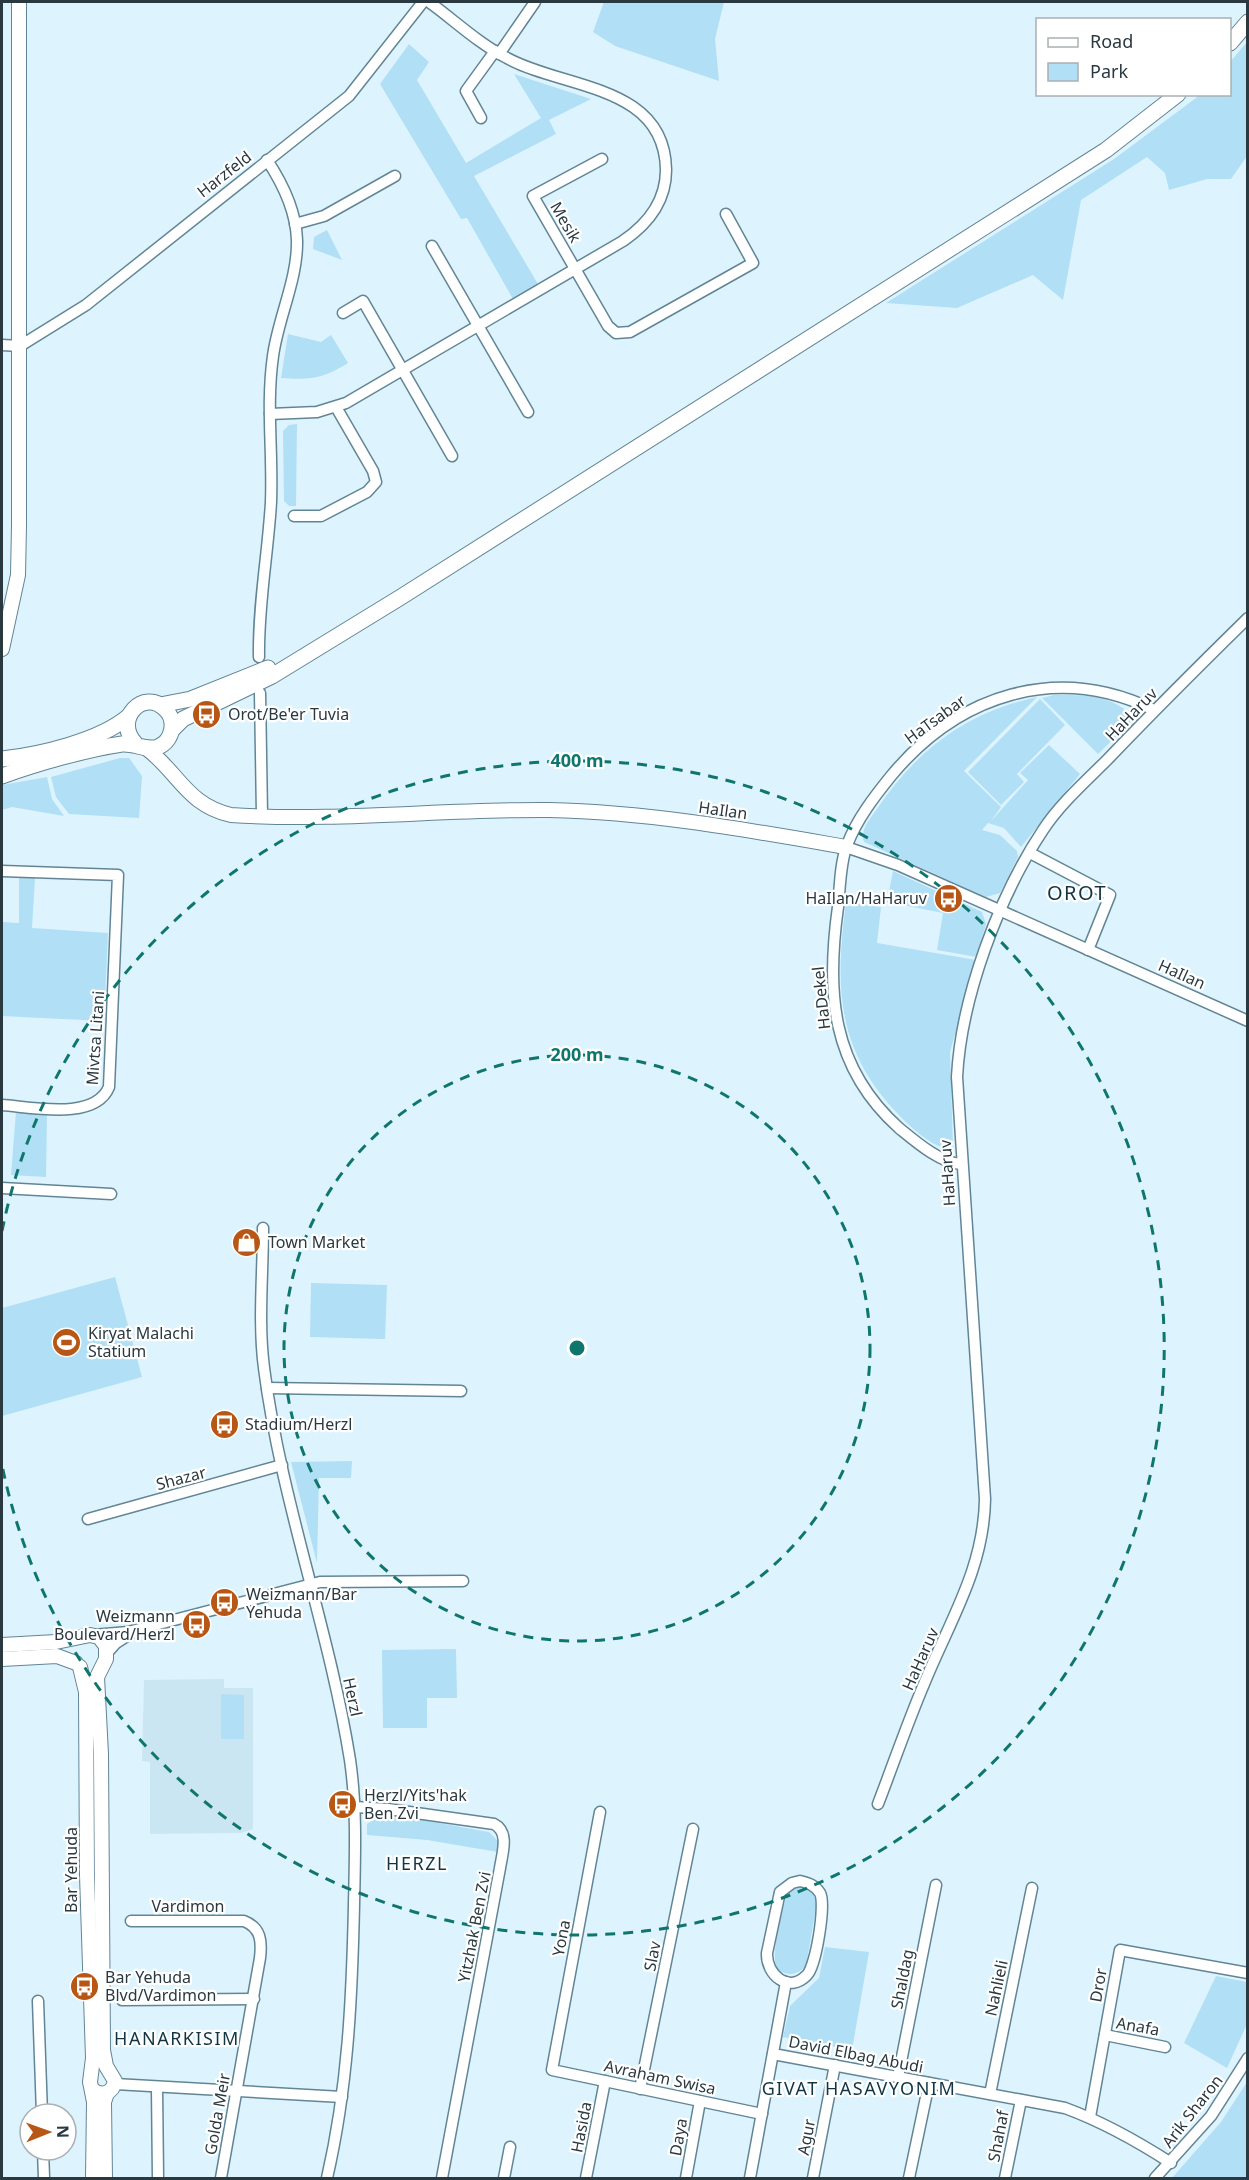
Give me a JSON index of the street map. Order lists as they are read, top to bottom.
{
  "streets": {
    "street": [
      "Harzfeld",
      "Mesik",
      "HaHaruv",
      "HaTsabar",
      "HaIlan",
      "HaDekel",
      "Mivtsa Litani",
      "Shazar",
      "Herzl",
      "Bar Yehuda",
      "Vardimon",
      "Yitzhak Ben Zvi",
      "Yona",
      "Slav",
      "Shaldag",
      "Dror",
      "Nahlieli",
      "Anafa",
      "David Elbag Abudi",
      "Avraham Swisa",
      "Arik Sharon",
      "Golda Meir",
      "Hasida",
      "Shahaf",
      "Daya",
      "Agur"
    ]
  },
  "crossings": [
    ["HaHaruv", "HaTsabar"],
    ["HaHaruv", "HaIlan"],
    ["HaHaruv", "HaDekel"],
    ["HaTsabar", "HaIlan"],
    ["HaTsabar", "HaDekel"],
    ["HaIlan", "HaDekel"],
    ["Shazar", "Herzl"],
    ["Herzl", "Yitzhak Ben Zvi"],
    ["Vardimon", "Golda Meir"],
    ["Yona", "Avraham Swisa"],
    ["Slav", "Avraham Swisa"],
    ["Shaldag", "David Elbag Abudi"],
    ["Dror", "Anafa"],
    ["Dror", "David Elbag Abudi"],
    ["Nahlieli", "David Elbag Abudi"],
    ["David Elbag Abudi", "Arik Sharon"],
    ["David Elbag Abudi", "Shahaf"],
    ["David Elbag Abudi", "Agur"],
    ["Avraham Swisa", "Hasida"],
    ["Avraham Swisa", "Daya"]
  ],
  "districts": [
    "OROT",
    "HERZL",
    "HANARKISIM",
    "GIVAT HASAVYONIM"
  ],
  "places": {
    "bus stop": [
      "Orot/Be'er Tuvia",
      "HaIlan/HaHaruv",
      "Stadium/Herzl",
      "Weizmann/Bar Yehuda",
      "Weizmann Boulevard/Herzl",
      "Herzl/Yits'hak Ben Zvi",
      "Bar Yehuda Blvd/Vardimon"
    ],
    "shop": ["Town Market"],
    "sports": ["Kiryat Malachi Statium"]
  },
  "legend": ["Road", "Park"],
  "north": "right",
  "rings": ["400 m", "200 m"]
}
